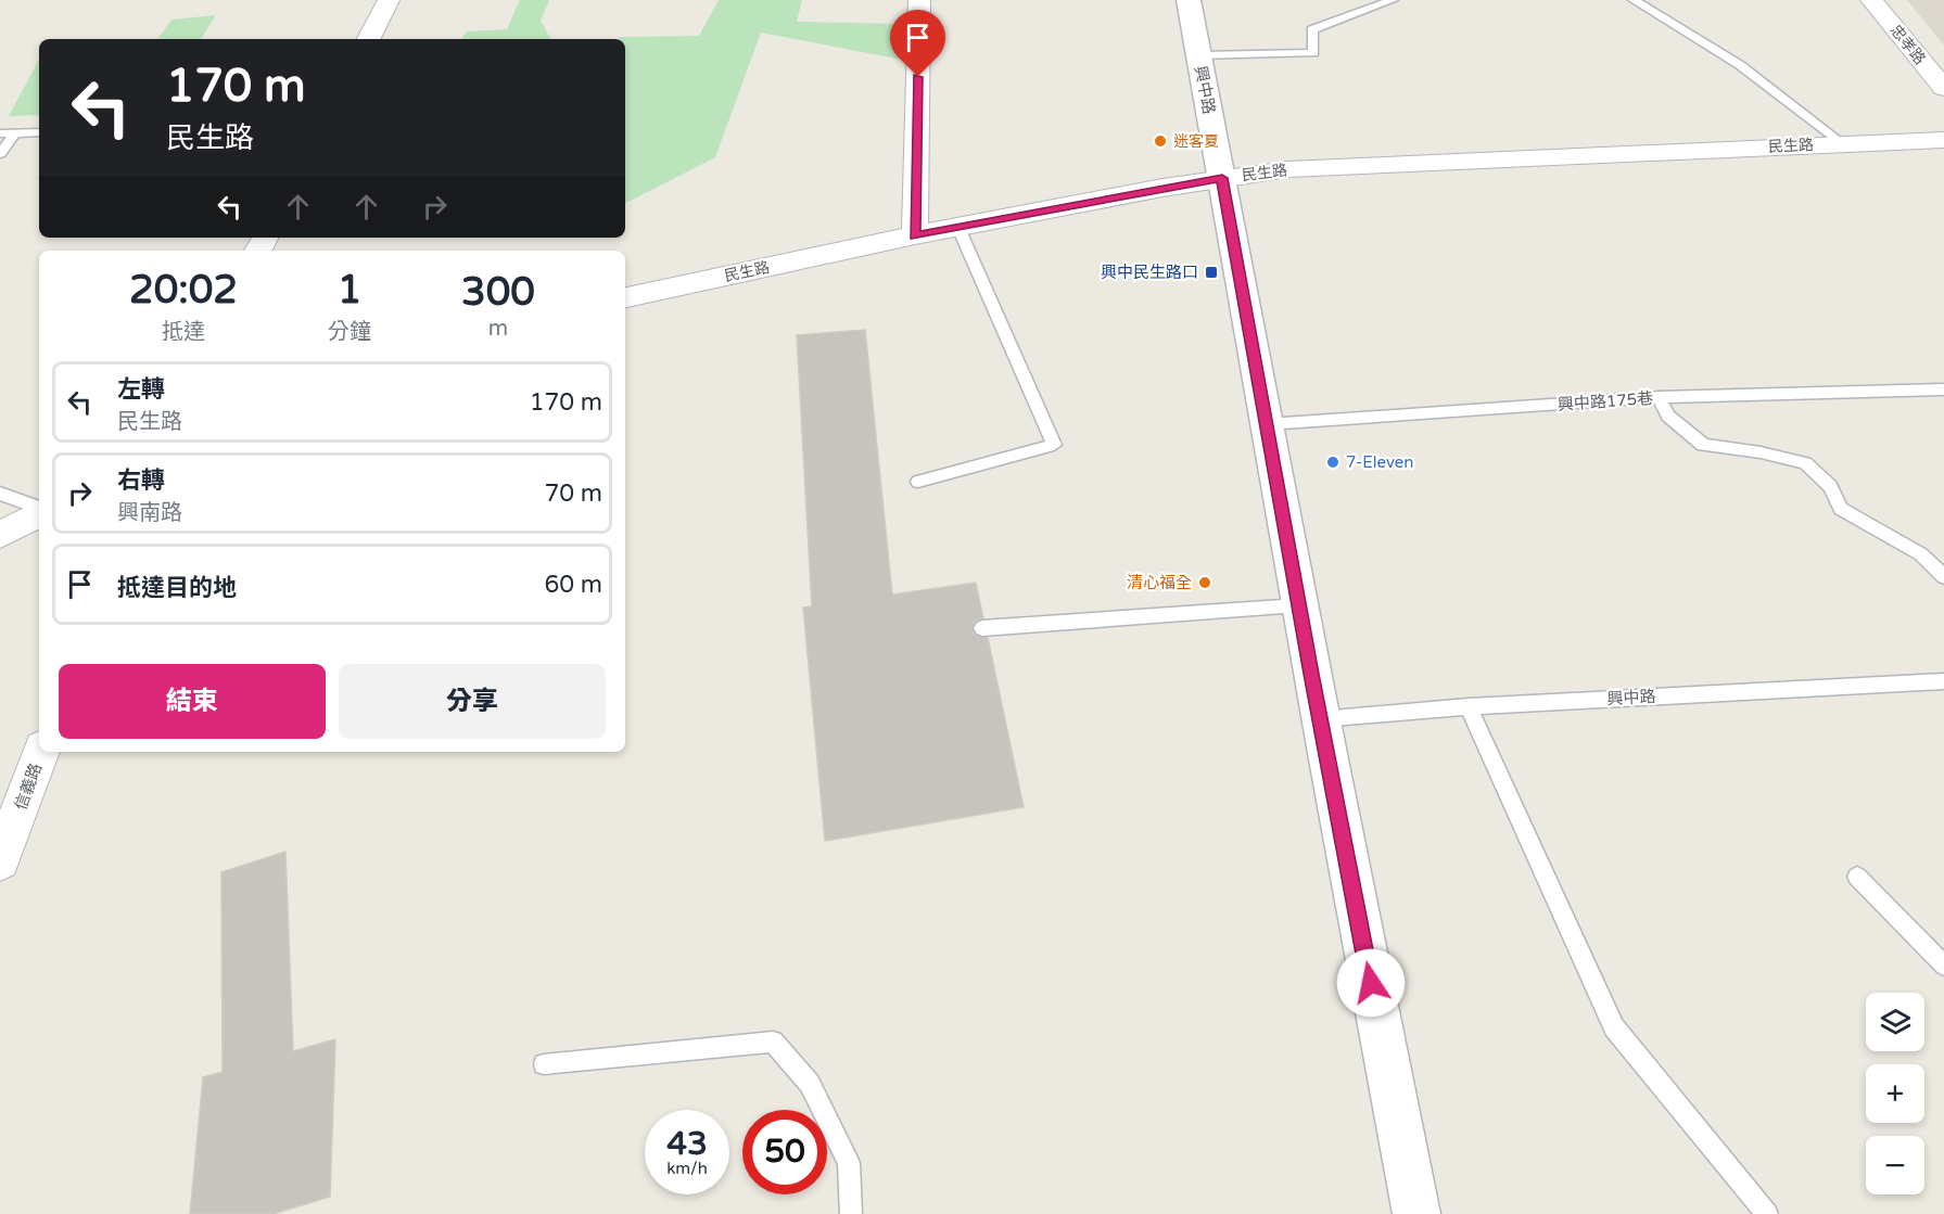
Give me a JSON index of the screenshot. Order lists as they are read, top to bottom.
{
  "streets": {
    "main road": ["興中路"],
    "street": ["忠孝路", "民生路", "信義路"],
    "lane": ["興中路175巷"]
  },
  "crossings": [
    ["興中路", "民生路"],
    ["興中路", "興中路175巷"]
  ],
  "places": {
    "other": ["迷客夏", "7-Eleven", "清心福全"],
    "transit": ["興中民生路口"]
  },
  "page": {
    "turn": ["170 m", "民生路"],
    "eta": [
      "20:02",
      "抵達",
      "1",
      "分鐘",
      "300",
      "m"
    ],
    "list": [
      {
        "name": "左轉",
        "note": "民生路",
        "value": "170 m"
      },
      {
        "name": "右轉",
        "note": "興南路",
        "value": "70 m"
      },
      {
        "name": "抵達目的地",
        "value": "60 m"
      }
    ],
    "buttons": ["結束", "分享"],
    "map_buttons": ["+", "−"],
    "speed": "43 km/h",
    "limit": "50"
  }
}
